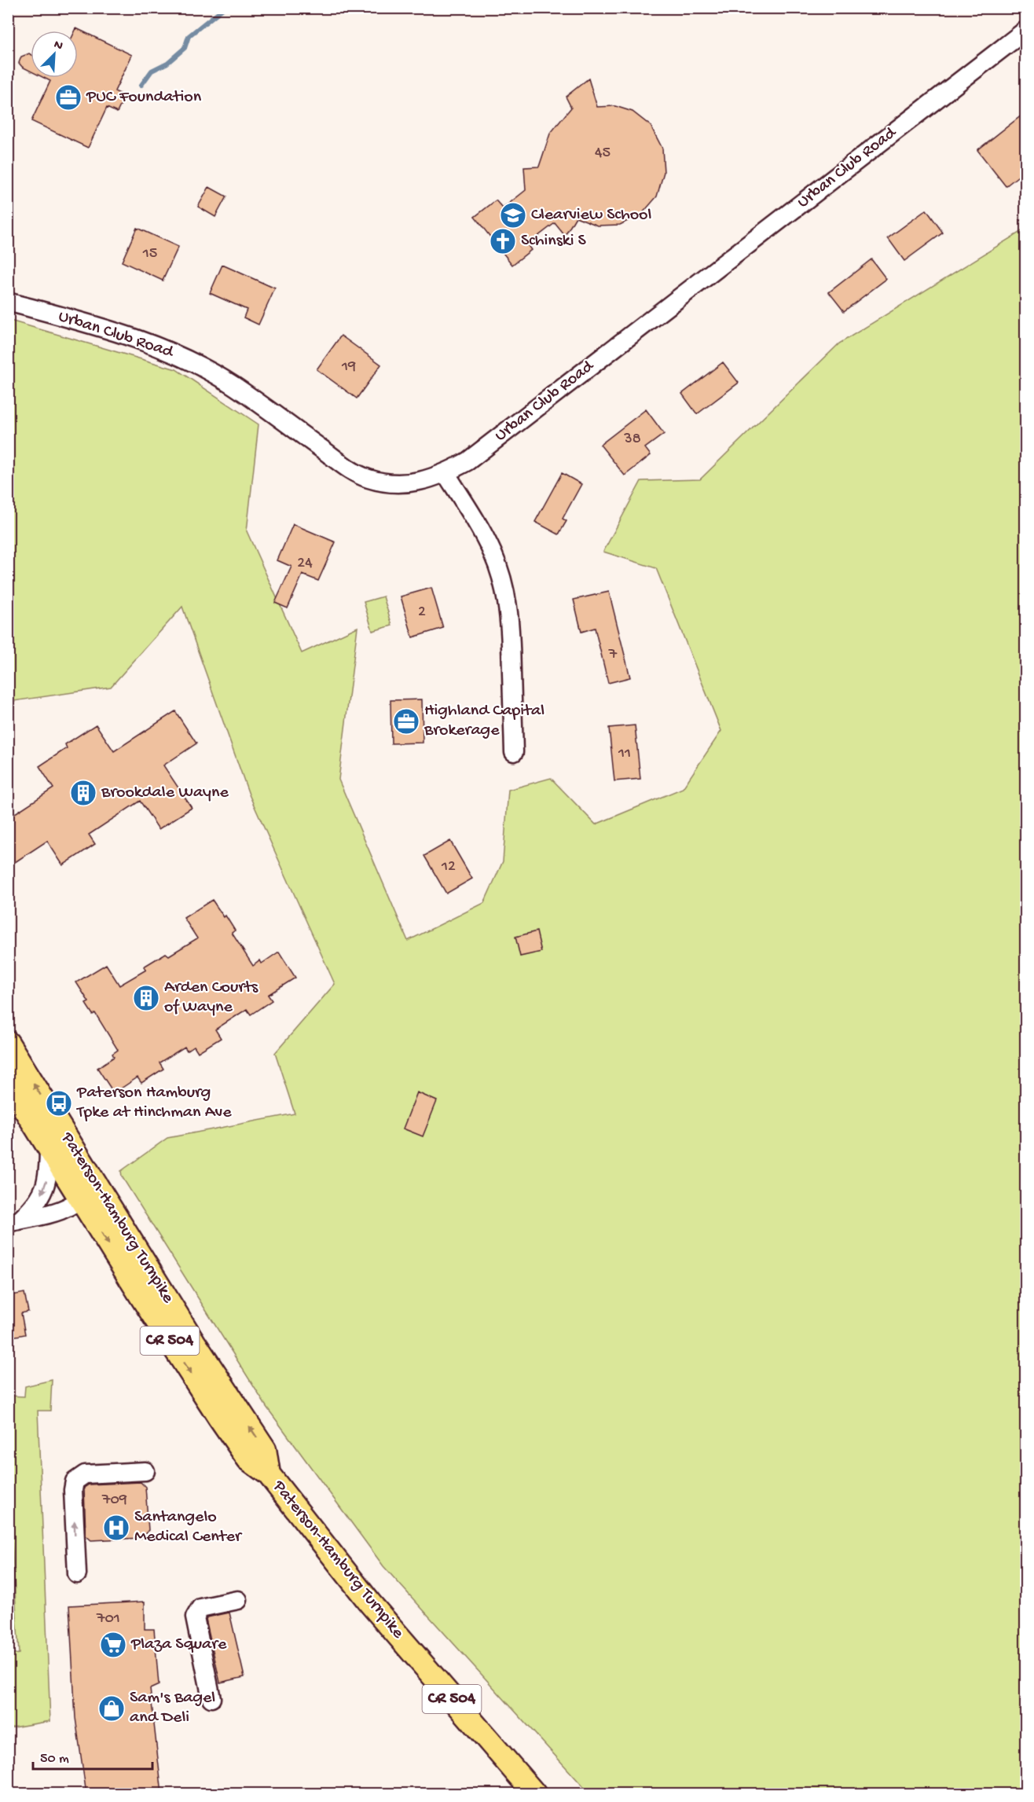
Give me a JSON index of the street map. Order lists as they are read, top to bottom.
{
  "streets": {
    "main road": ["Paterson-Hamburg Turnpike", "CR 504"],
    "street": ["Urban Club Road"]
  },
  "crossings": [
    ["Paterson-Hamburg Turnpike", "CR 504"]
  ],
  "places": {
    "office": ["PUC Foundation", "Highland Capital Brokerage"],
    "school or university": ["Clearview School"],
    "church": ["Schinski S"],
    "building": ["Brookdale Wayne", "Arden Courts of Wayne"],
    "bus stop": ["Paterson Hamburg Tpke at Hinchman Ave"],
    "hospital": ["Santangelo Medical Center"],
    "supermarket": ["Plaza Square"],
    "shop": ["Sam's Bagel and Deli"]
  },
  "house_numbers": [
    "45",
    "15",
    "19",
    "38",
    "24",
    "2",
    "7",
    "11",
    "12",
    "709",
    "701"
  ],
  "scale_bar": "50 m",
  "north": "top right"
}
